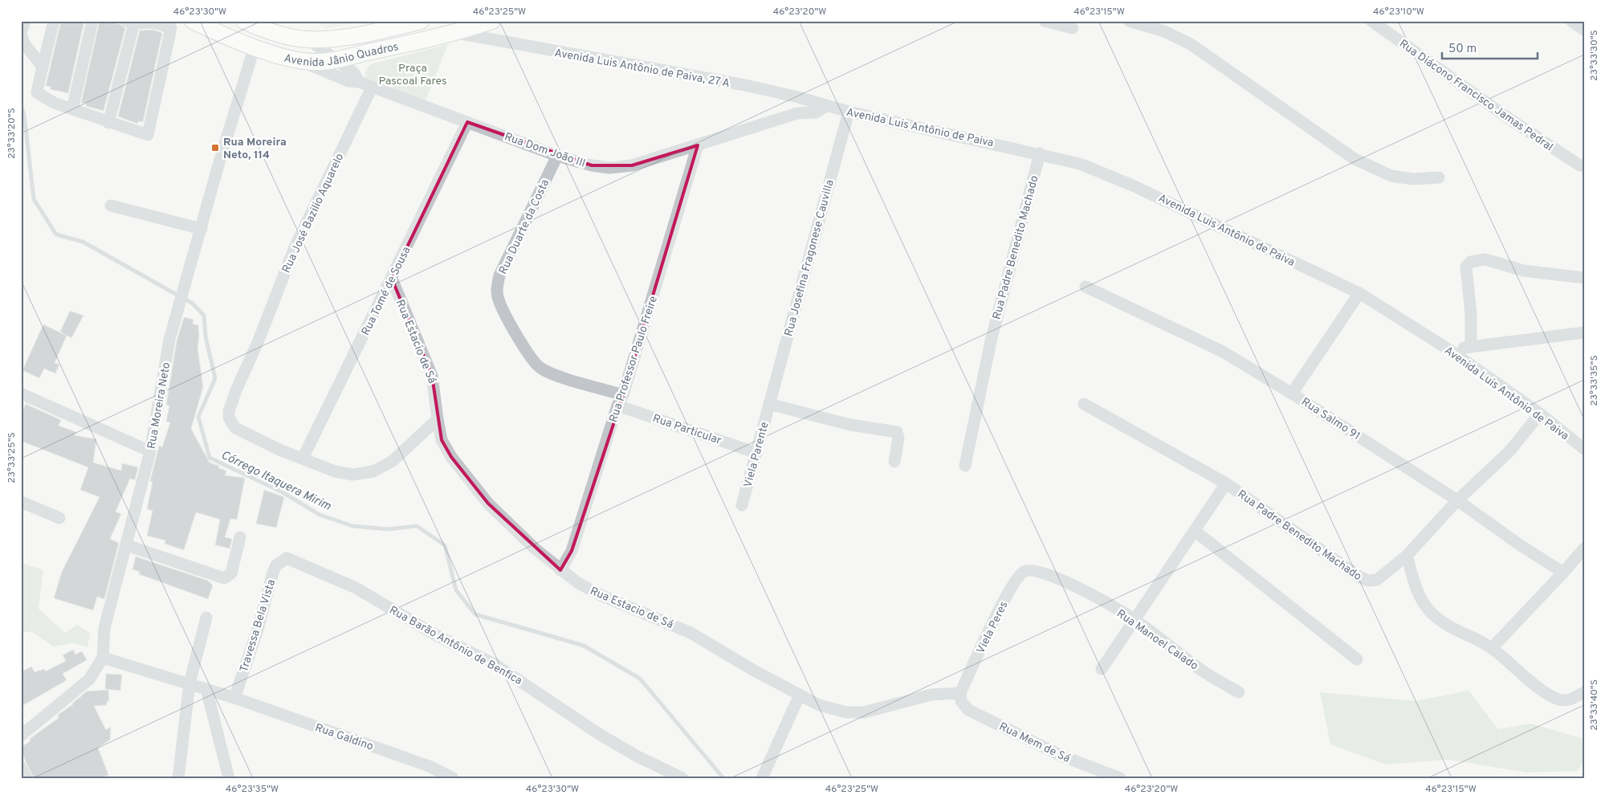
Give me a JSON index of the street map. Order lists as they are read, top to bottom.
{
  "streets": {
    "main road": ["Avenida Jânio Quadros"],
    "street": [
      "Avenida Luis Antônio de Paiva, 27 A",
      "Rua Diácono Francisco Jamas Pedral",
      "Avenida Luis Antônio de Paiva",
      "Rua Dom João III",
      "Rua José Bazilio Aquarelo",
      "Rua Duarte da Costa",
      "Rua Padre Benedito Machado",
      "Rua Josefina Fragonese Cauvilla",
      "Rua Tomé de Sousa",
      "Rua Estacio de Sá",
      "Rua Professor Paulo Freire",
      "Rua Moreira Neto",
      "Rua Salmo 91",
      "Rua Particular",
      "Viela Parente",
      "Travessa Bela Vista",
      "Viela Peres",
      "Rua Manoel Calado",
      "Rua Barão Antônio de Benfica",
      "Rua Galdino",
      "Rua Mem de Sá"
    ]
  },
  "crossings": [
    ["Avenida Jânio Quadros", "Avenida Luis Antônio de Paiva, 27 A"],
    ["Avenida Jânio Quadros", "Rua Dom João III"],
    ["Avenida Jânio Quadros", "Rua Moreira Neto"],
    ["Avenida Luis Antônio de Paiva, 27 A", "Avenida Luis Antônio de Paiva"],
    ["Avenida Luis Antônio de Paiva, 27 A", "Rua Dom João III"],
    ["Avenida Luis Antônio de Paiva", "Rua Dom João III"],
    ["Avenida Luis Antônio de Paiva", "Rua Padre Benedito Machado"],
    ["Avenida Luis Antônio de Paiva", "Rua Josefina Fragonese Cauvilla"],
    ["Rua Dom João III", "Rua José Bazilio Aquarelo"],
    ["Rua Dom João III", "Rua Duarte da Costa"],
    ["Rua Dom João III", "Rua Tomé de Sousa"],
    ["Rua Dom João III", "Rua Professor Paulo Freire"],
    ["Rua José Bazilio Aquarelo", "Rua Tomé de Sousa"],
    ["Rua Duarte da Costa", "Rua Professor Paulo Freire"],
    ["Rua Duarte da Costa", "Rua Particular"],
    ["Rua Padre Benedito Machado", "Rua Salmo 91"],
    ["Rua Josefina Fragonese Cauvilla", "Viela Parente"],
    ["Rua Tomé de Sousa", "Rua Estacio de Sá"],
    ["Rua Estacio de Sá", "Rua Professor Paulo Freire"],
    ["Rua Estacio de Sá", "Viela Peres"],
    ["Rua Estacio de Sá", "Rua Mem de Sá"],
    ["Rua Professor Paulo Freire", "Rua Particular"],
    ["Rua Moreira Neto", "Rua Galdino"],
    ["Rua Particular", "Viela Parente"],
    ["Travessa Bela Vista", "Rua Barão Antônio de Benfica"],
    ["Travessa Bela Vista", "Rua Galdino"],
    ["Viela Peres", "Rua Manoel Calado"],
    ["Viela Peres", "Rua Mem de Sá"]
  ],
  "water": ["Córrego Itaquera Mirim"],
  "parks": ["Praça Pascoal Fares"],
  "places": {
    "transit": ["Rua Moreira Neto, 114"]
  },
  "scale_bar": "50 m",
  "coordinates": [
    "46°23'30\"W",
    "46°23'25\"W",
    "46°23'20\"W",
    "46°23'15\"W",
    "46°23'10\"W",
    "23°33'30\"S",
    "23°33'20\"S",
    "23°33'35\"S",
    "23°33'25\"S",
    "23°33'40\"S",
    "46°23'35\"W"
  ]
}
